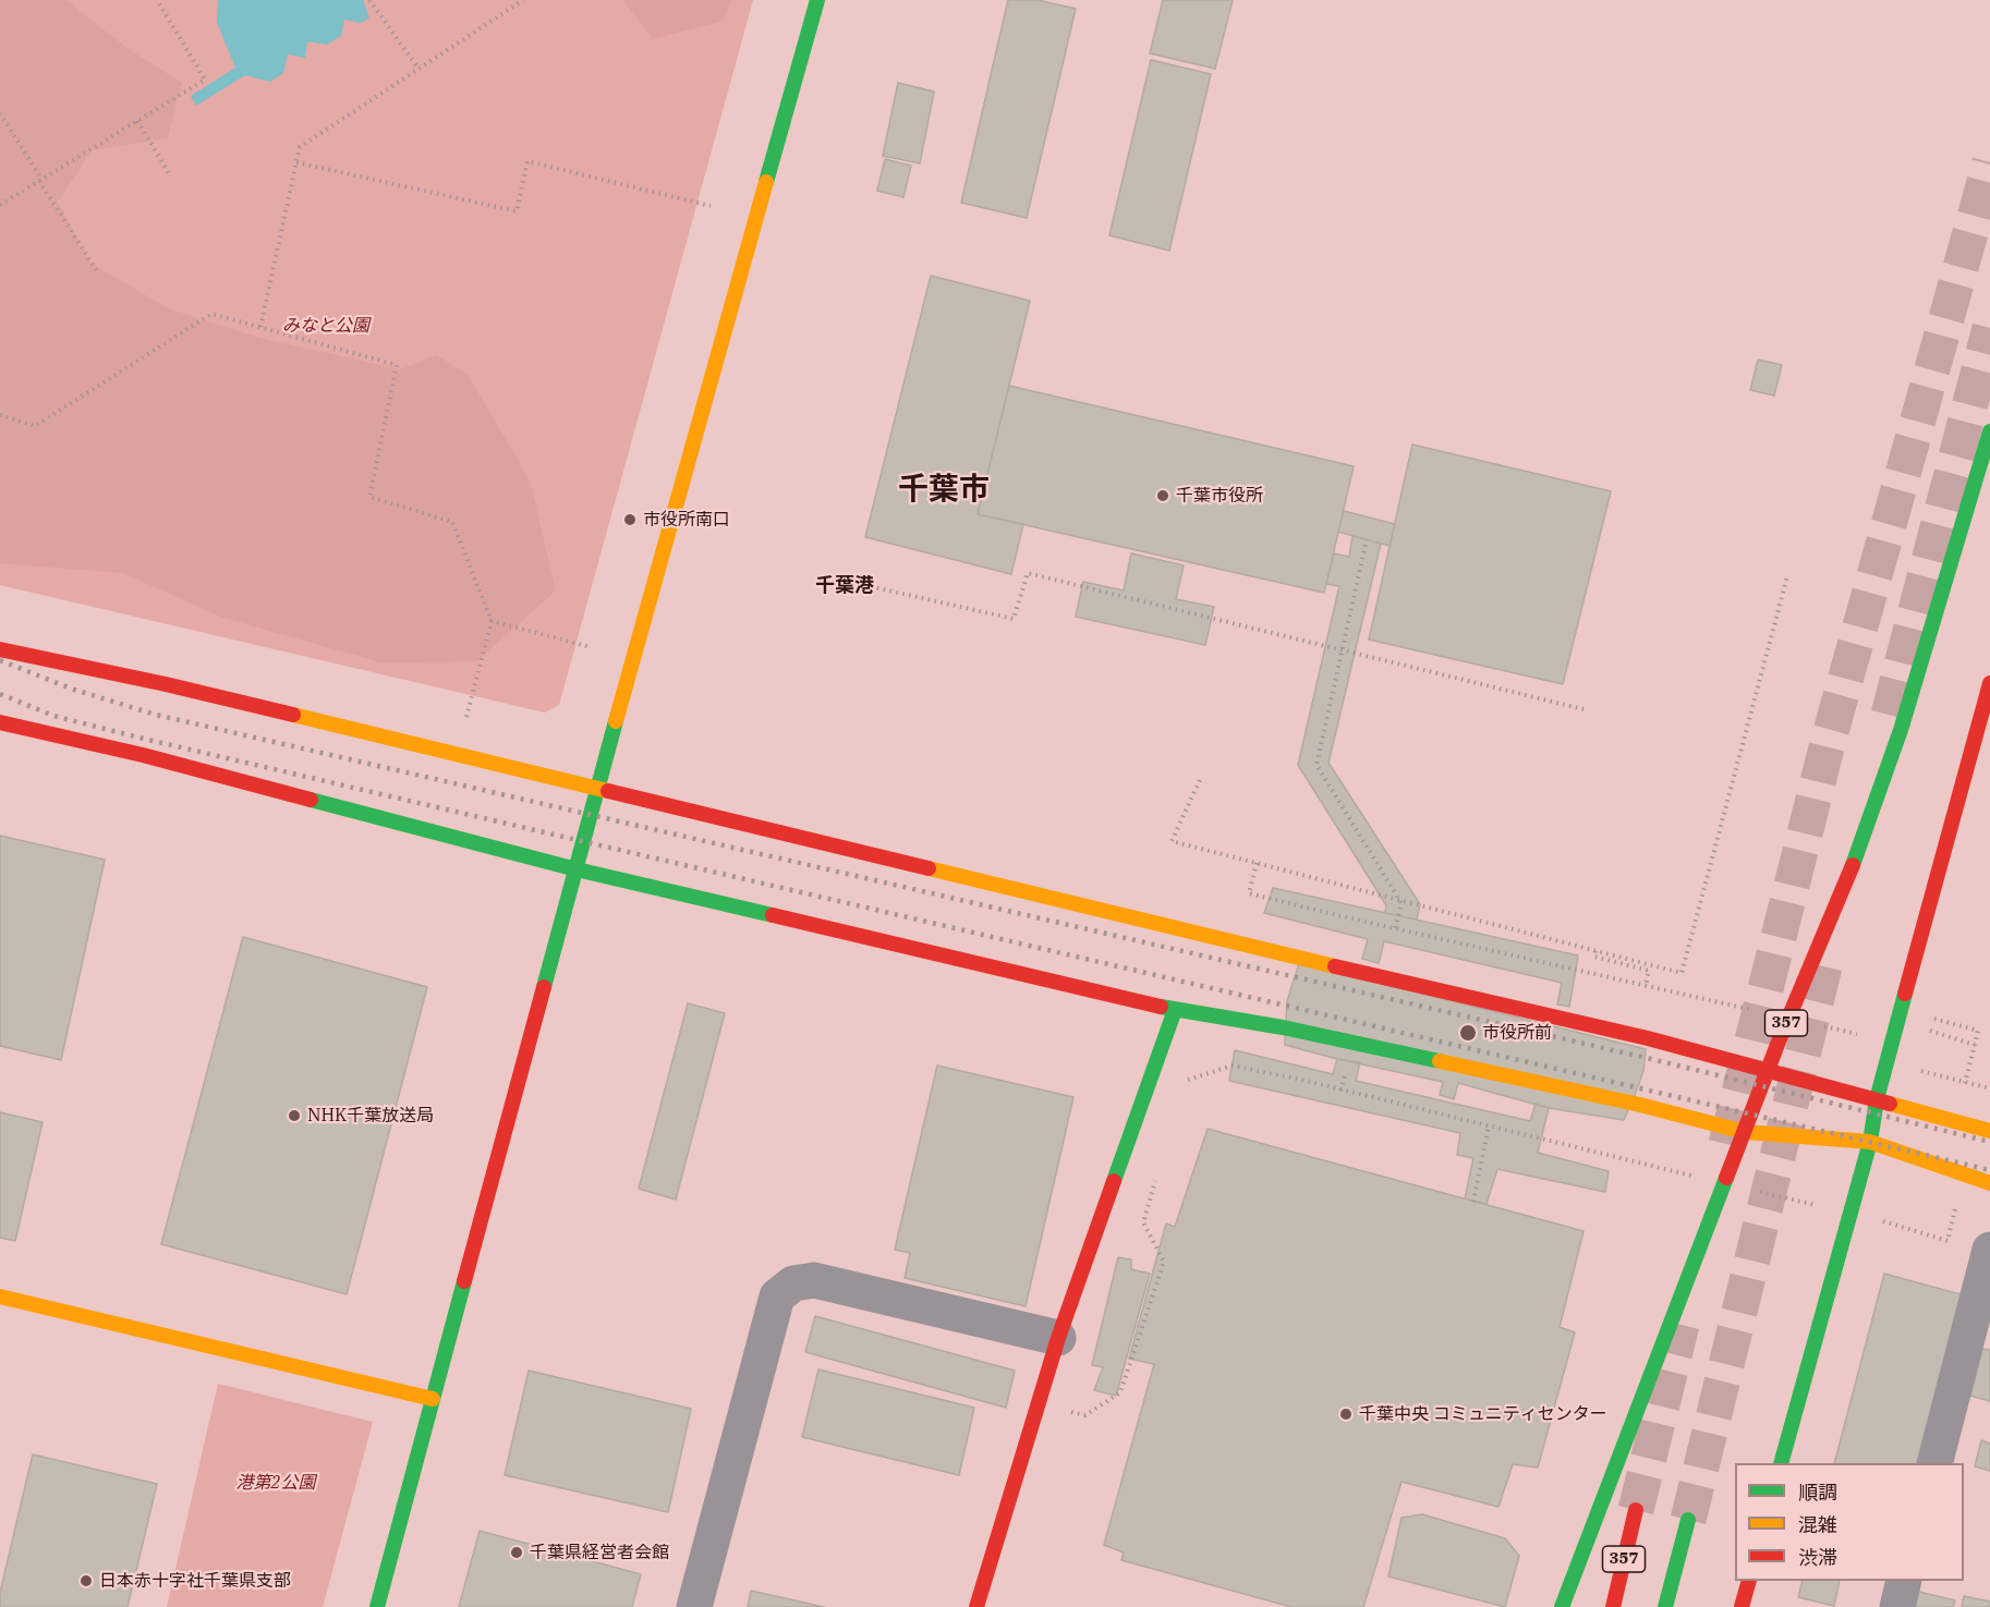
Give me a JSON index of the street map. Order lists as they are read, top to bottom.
{
  "streets": {
    "main road": ["357"]
  },
  "districts": ["千葉市", "千葉港"],
  "parks": ["みなと公園", "港第2公園"],
  "places": [
    "千葉市役所",
    "市役所南口",
    "市役所前",
    "NHK千葉放送局",
    "千葉中央 コミュニティセンター",
    "千葉県経営者会館",
    "日本赤十字社千葉県支部"
  ],
  "legend": ["順調", "混雑", "渋滞"]
}
